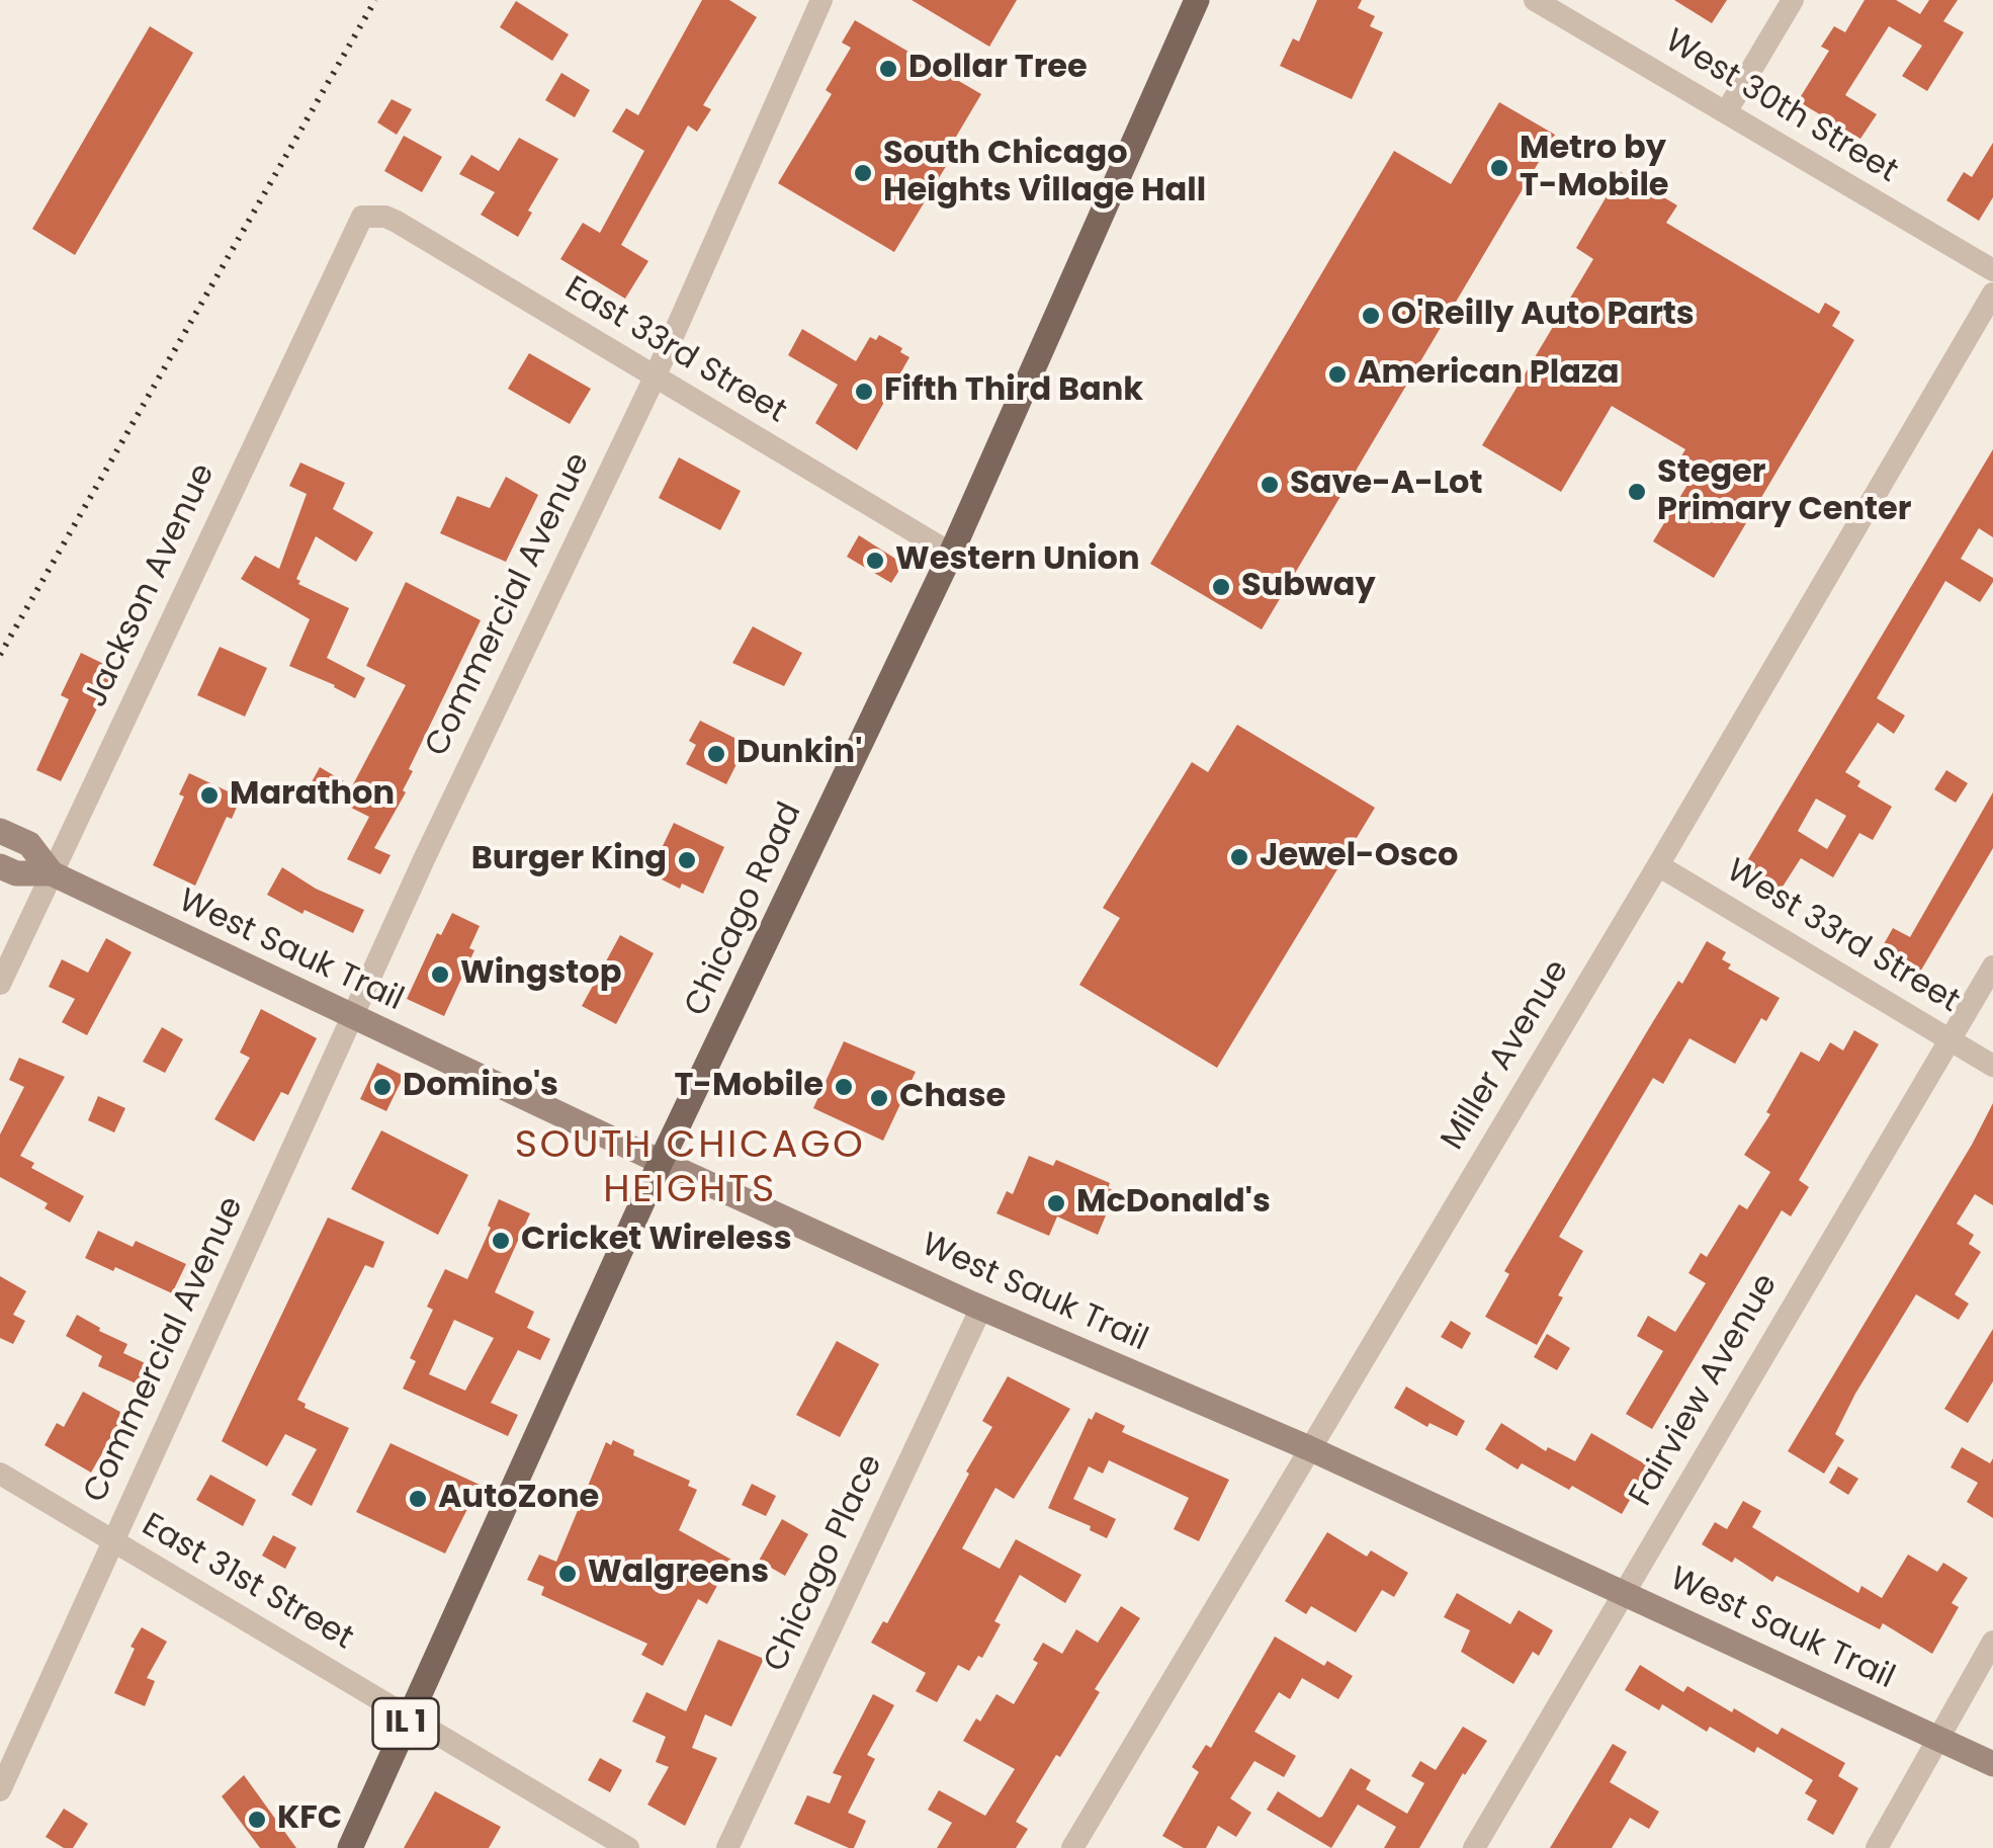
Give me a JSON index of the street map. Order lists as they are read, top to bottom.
{
  "streets": {
    "main road": ["Chicago Road", "West Sauk Trail", "IL 1"],
    "street": [
      "West 30th Street",
      "East 33rd Street",
      "Jackson Avenue",
      "Commercial Avenue",
      "West 33rd Street",
      "Miller Avenue",
      "Fairview Avenue",
      "Chicago Place",
      "East 31st Street"
    ]
  },
  "crossings": [
    ["East 33rd Street", "Jackson Avenue"],
    ["East 33rd Street", "Commercial Avenue"],
    ["East 33rd Street", "Chicago Road"],
    ["Jackson Avenue", "West Sauk Trail"],
    ["Commercial Avenue", "West Sauk Trail"],
    ["Commercial Avenue", "East 31st Street"],
    ["Chicago Road", "West Sauk Trail"],
    ["Chicago Road", "East 31st Street"],
    ["West 33rd Street", "Miller Avenue"],
    ["West 33rd Street", "Fairview Avenue"],
    ["West Sauk Trail", "Miller Avenue"],
    ["West Sauk Trail", "Fairview Avenue"],
    ["West Sauk Trail", "Chicago Place"]
  ],
  "districts": ["SOUTH CHICAGO HEIGHTS"],
  "places": [
    "Dollar Tree",
    "Metro by T-Mobile",
    "South Chicago Heights Village Hall",
    "O'Reilly Auto Parts",
    "American Plaza",
    "Fifth Third Bank",
    "Save-A-Lot",
    "Steger Primary Center",
    "Western Union",
    "Subway",
    "Dunkin'",
    "Marathon",
    "Jewel-Osco",
    "Burger King",
    "Wingstop",
    "Domino's",
    "T-Mobile",
    "Chase",
    "McDonald's",
    "Cricket Wireless",
    "AutoZone",
    "Walgreens",
    "KFC"
  ]
}
